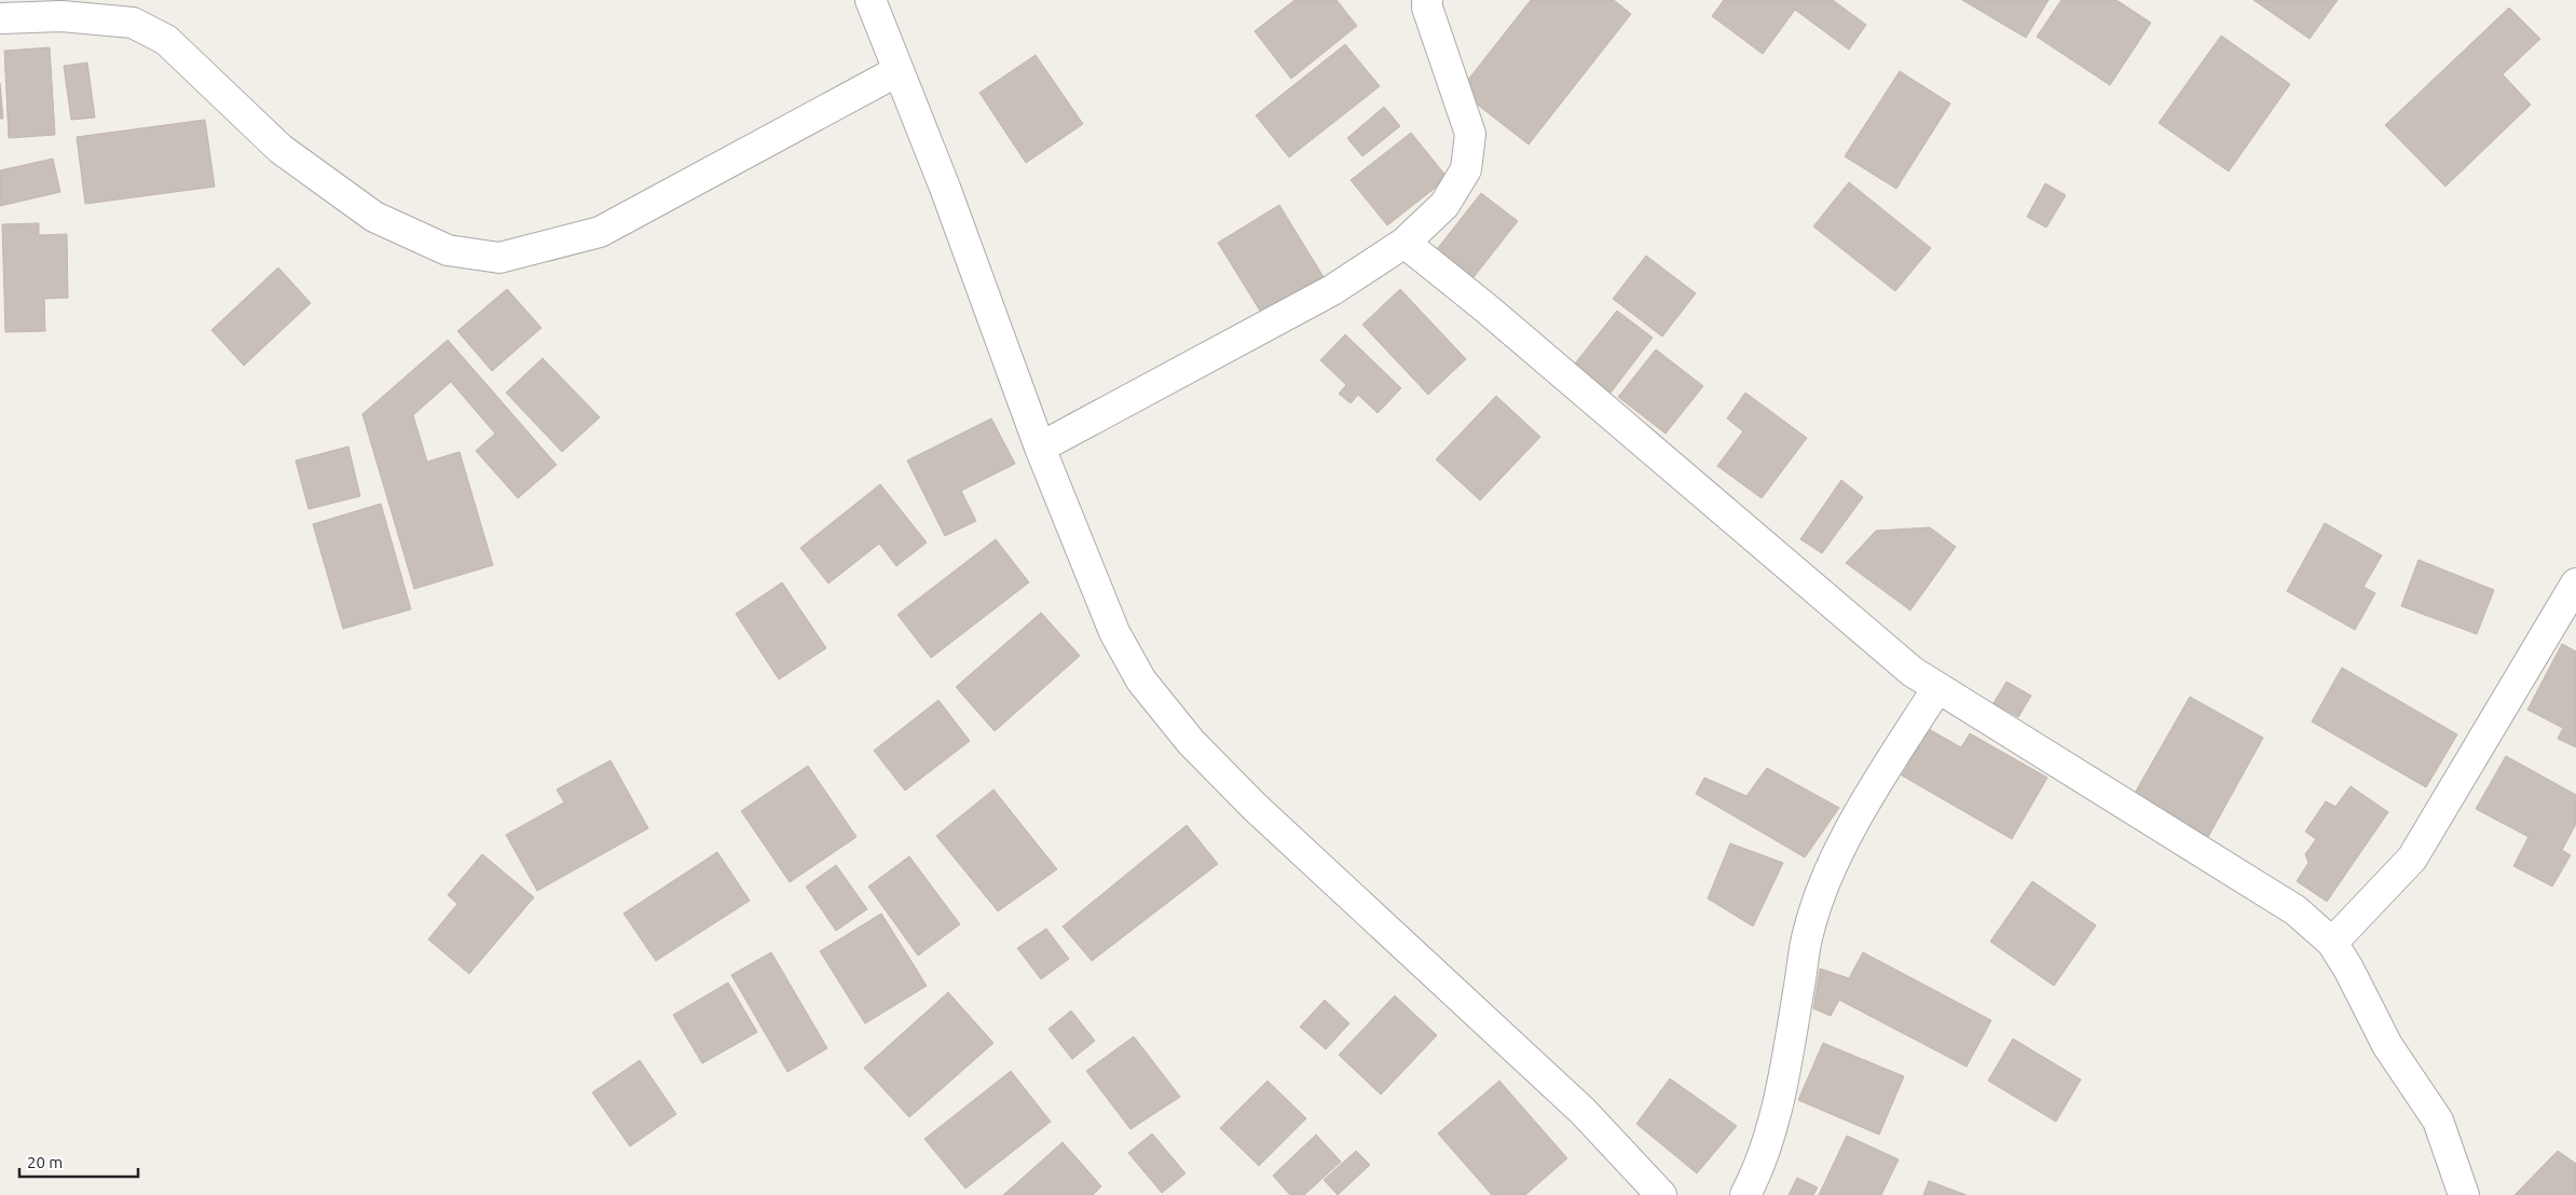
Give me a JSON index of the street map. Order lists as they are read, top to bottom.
{
  "scale_bar": "20 m"
}
